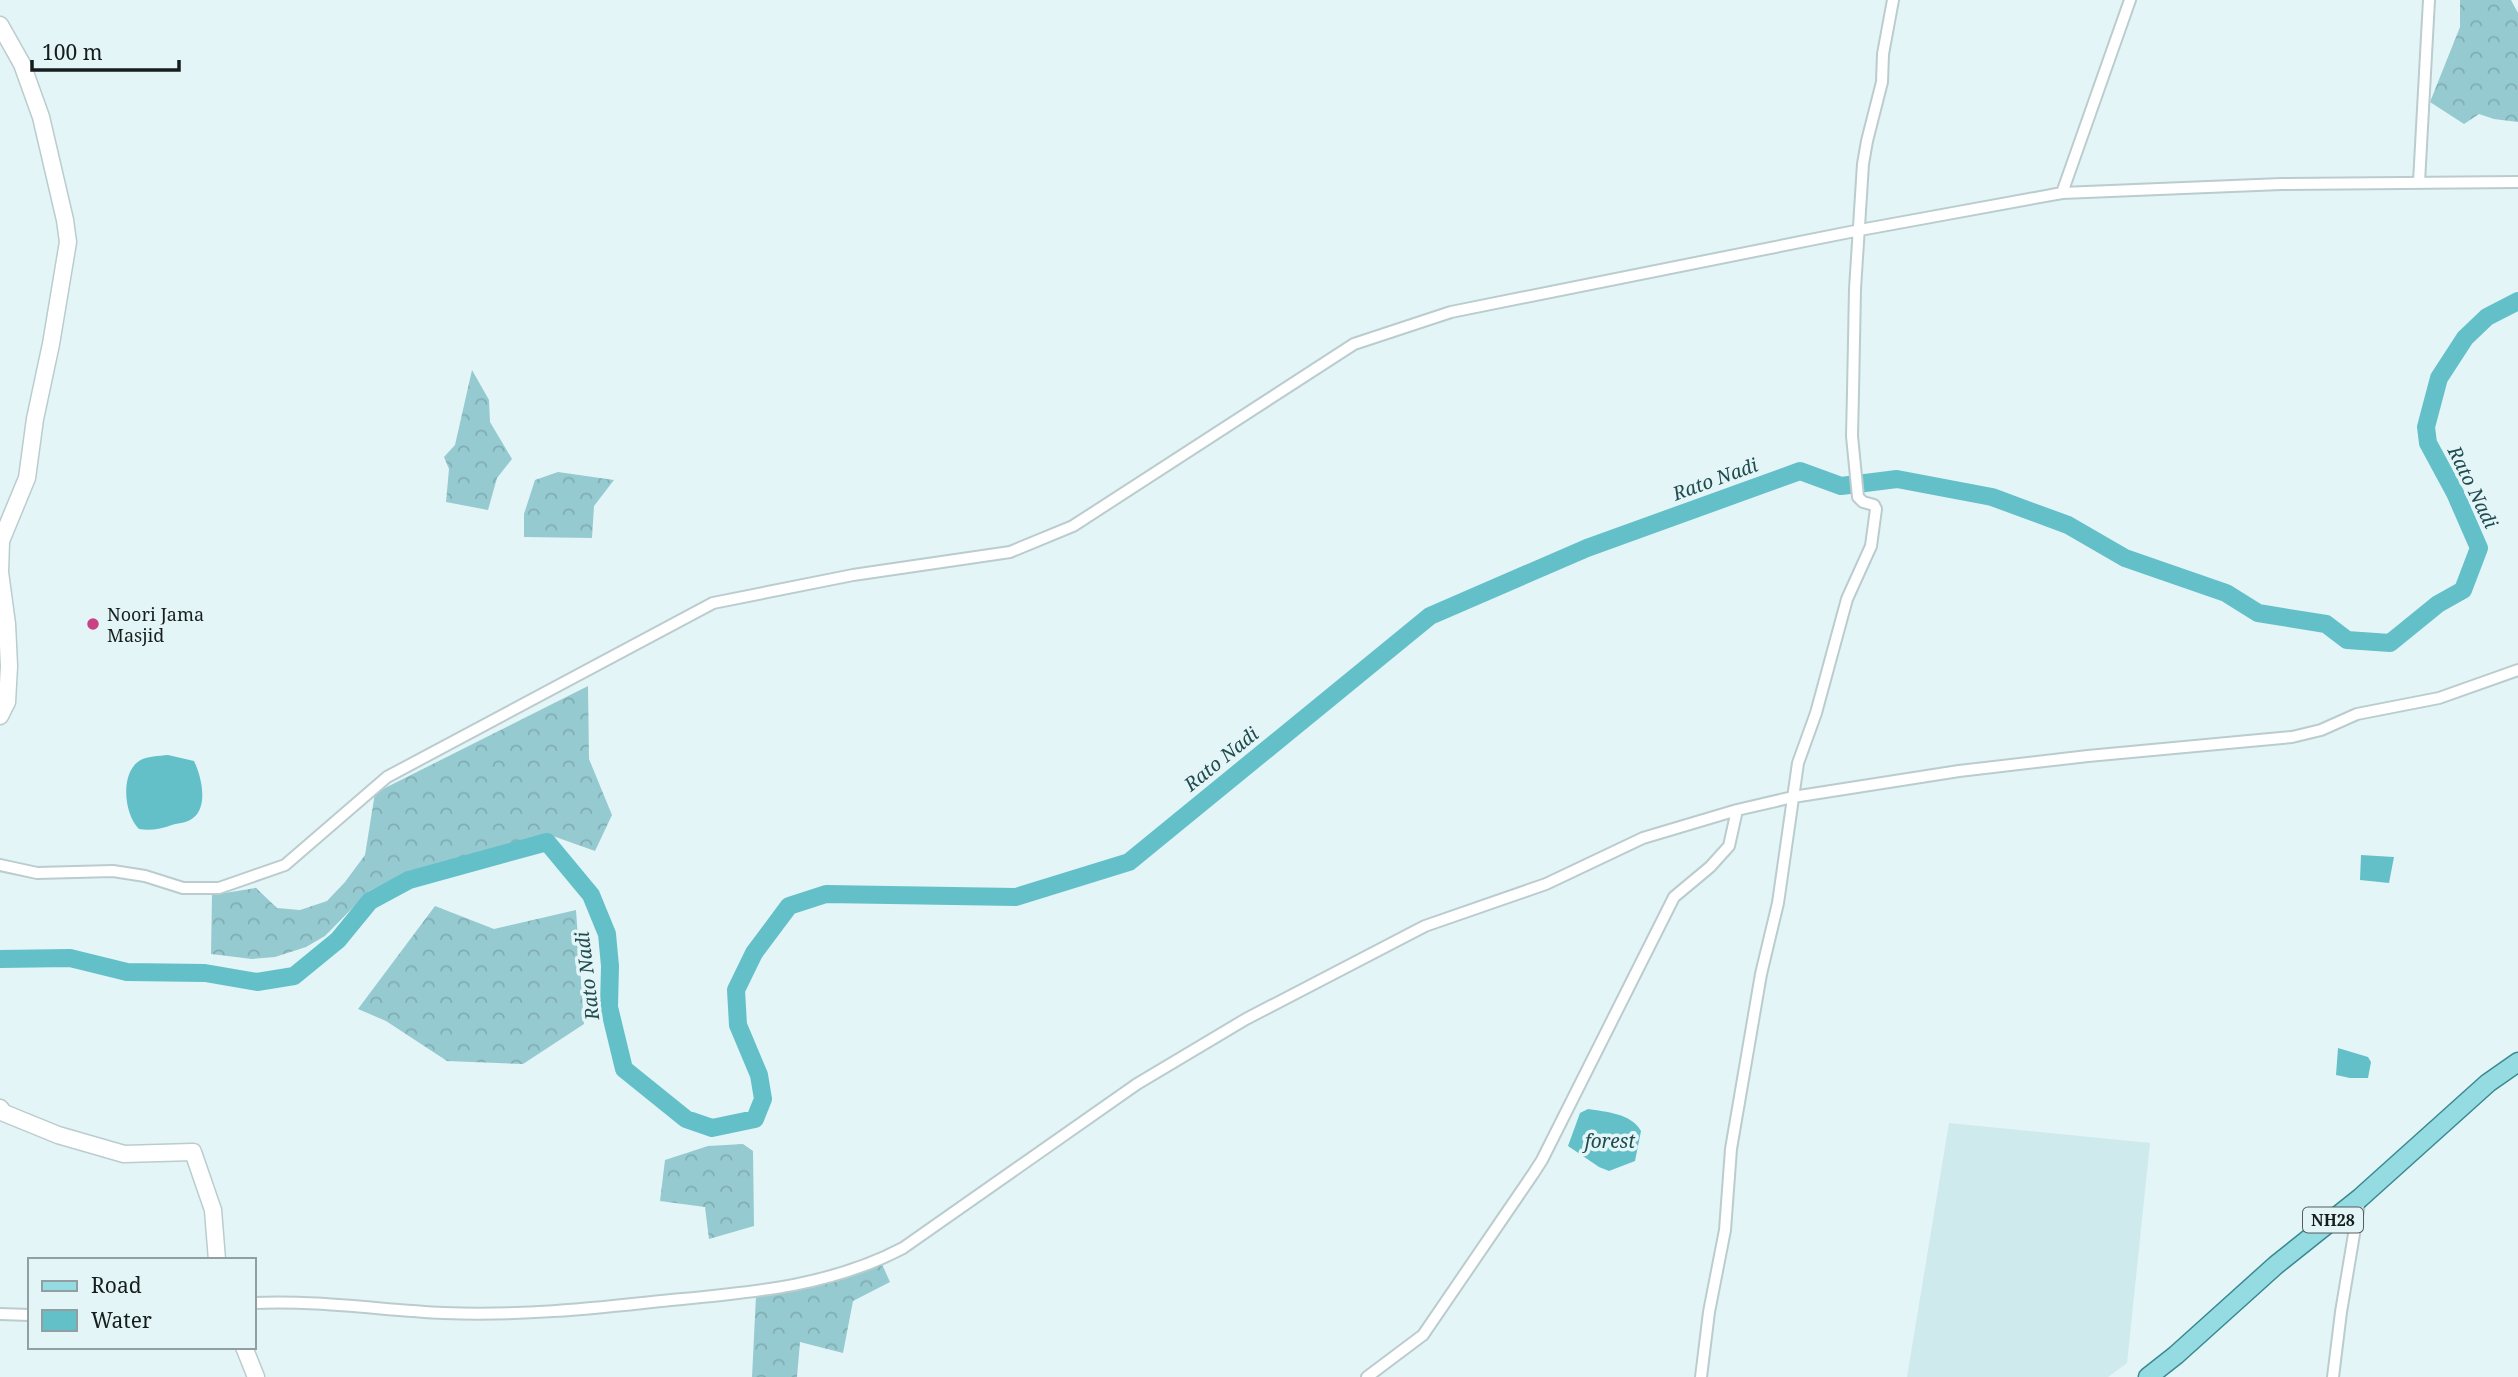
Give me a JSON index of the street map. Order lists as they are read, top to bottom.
{
  "streets": {
    "main road": ["NH28"]
  },
  "water": ["Rato Nadi", "forest"],
  "places": ["Noori Jama Masjid"],
  "legend": ["Road", "Water"],
  "scale_bar": "100 m"
}
